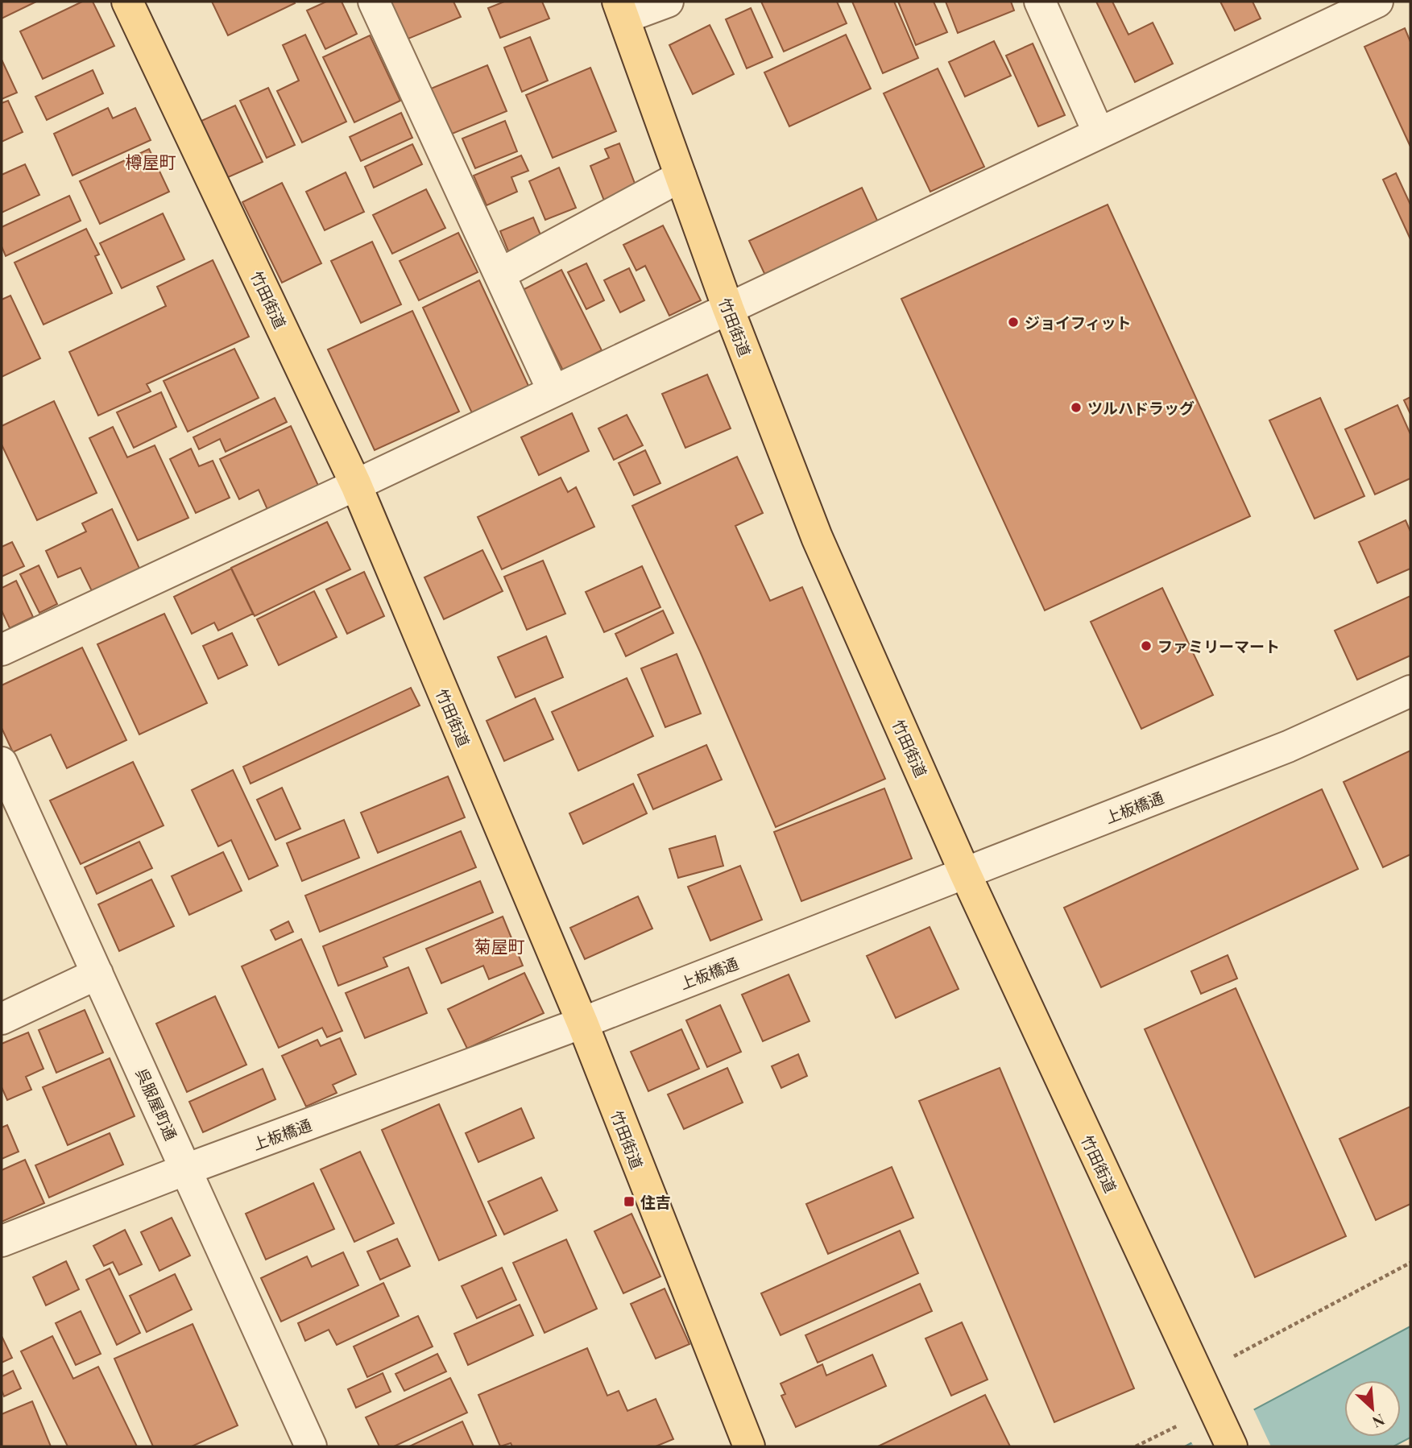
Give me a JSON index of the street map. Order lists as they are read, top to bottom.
{
  "streets": {
    "main road": ["竹田街道"],
    "street": ["上板橋通", "呉服屋町通"]
  },
  "crossings": [
    ["竹田街道", "上板橋通"],
    ["上板橋通", "呉服屋町通"]
  ],
  "districts": ["樽屋町", "菊屋町"],
  "places": {
    "other": ["ジョイフィット", "ツルハドラッグ", "ファミリーマート"],
    "transit": ["住吉"]
  },
  "north": "bottom right"
}
